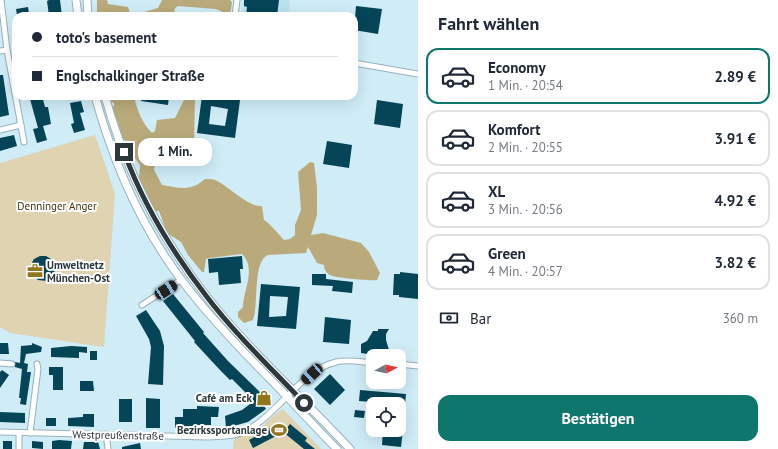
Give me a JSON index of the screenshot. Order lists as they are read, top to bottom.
{
  "streets": {
    "street": ["Westpreußenstraße"]
  },
  "parks": ["Denninger Anger"],
  "places": {
    "office": ["Umweltnetz München-Ost"],
    "shop": ["Café am Eck"],
    "sports": ["Bezirkssportanlage"]
  },
  "north": "right",
  "page": {
    "heading": "Fahrt wählen",
    "banner": ["toto's basement", "Englschalkinger Straße"],
    "list": [
      {
        "name": "Economy",
        "note": "1 Min. · 20:54",
        "value": "2.89 €"
      },
      {
        "name": "Komfort",
        "note": "2 Min. · 20:55",
        "value": "3.91 €"
      },
      {
        "name": "XL",
        "note": "3 Min. · 20:56",
        "value": "4.92 €"
      },
      {
        "name": "Green",
        "note": "4 Min. · 20:57",
        "value": "3.82 €"
      }
    ],
    "bubble": "1 Min.",
    "pay": ["Bar", "360 m"],
    "buttons": "Bestätigen"
  }
}
